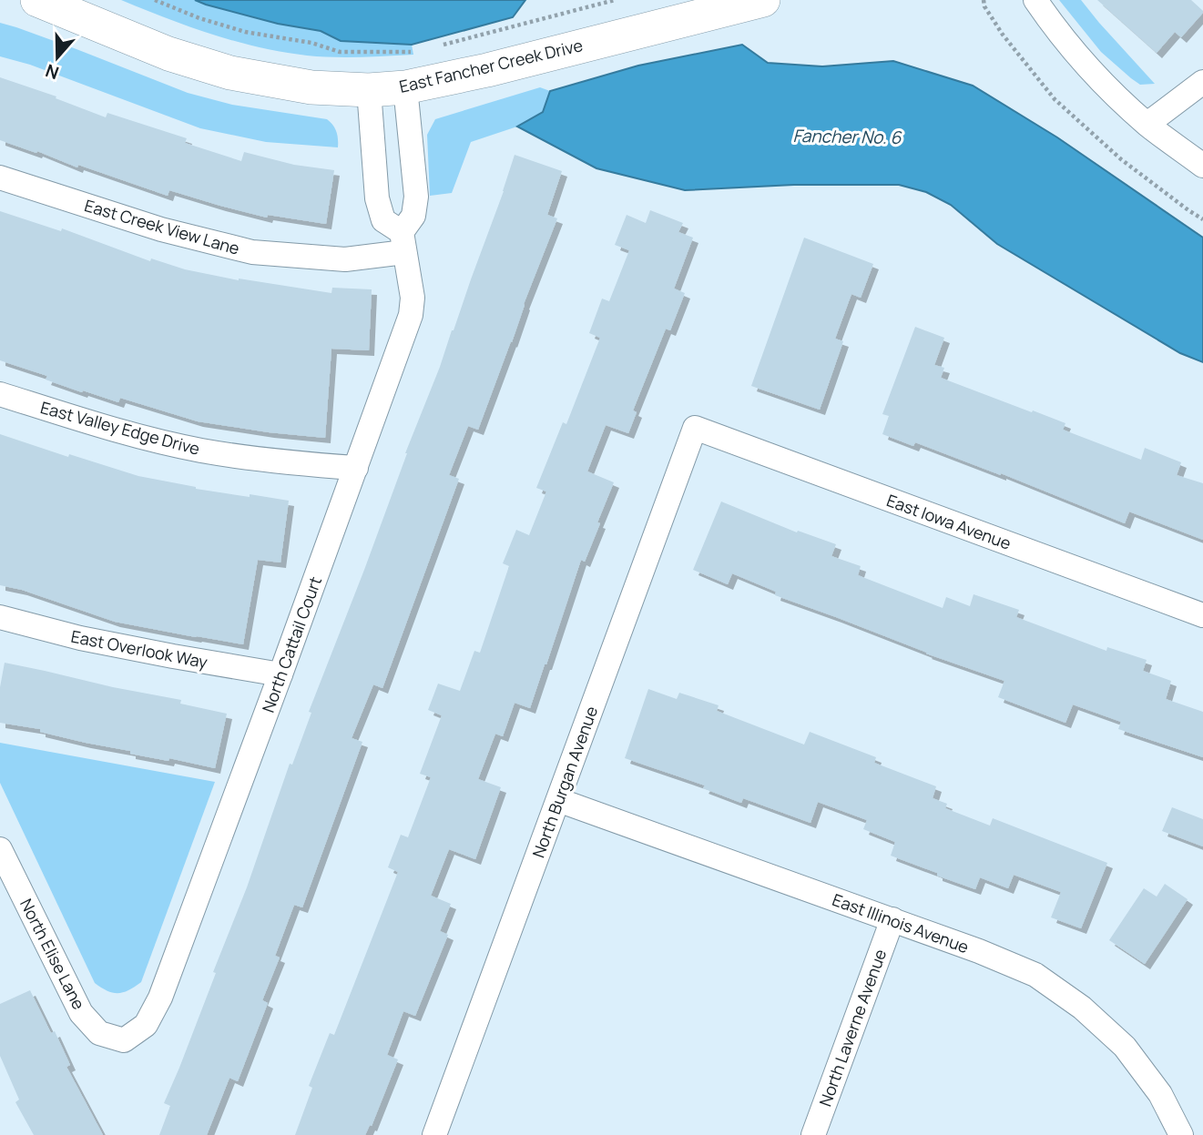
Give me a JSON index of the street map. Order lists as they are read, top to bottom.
{
  "streets": {
    "street": [
      "East Fancher Creek Drive",
      "East Creek View Lane",
      "East Valley Edge Drive",
      "East Iowa Avenue",
      "North Cattail Court",
      "East Overlook Way",
      "North Burgan Avenue",
      "East Illinois Avenue",
      "North Elise Lane",
      "North Laverne Avenue"
    ]
  },
  "crossings": [
    ["East Creek View Lane", "North Cattail Court"],
    ["East Valley Edge Drive", "North Cattail Court"],
    ["East Iowa Avenue", "North Burgan Avenue"],
    ["North Cattail Court", "East Overlook Way"],
    ["North Cattail Court", "North Elise Lane"],
    ["North Burgan Avenue", "East Illinois Avenue"],
    ["East Illinois Avenue", "North Laverne Avenue"]
  ],
  "water": ["Fancher No. 6"],
  "north": "bottom"
}
